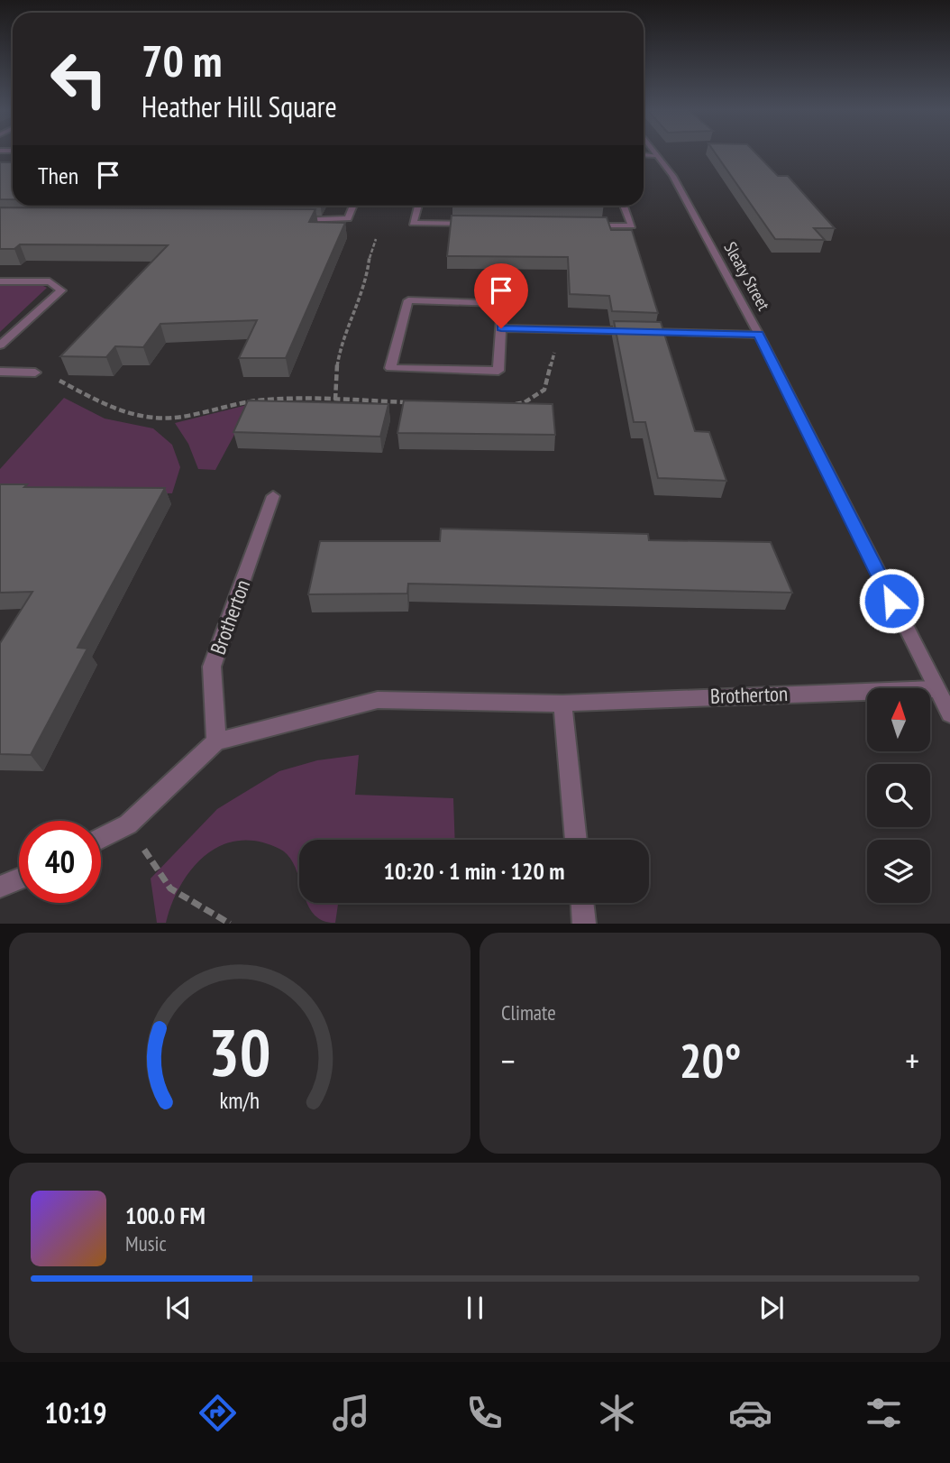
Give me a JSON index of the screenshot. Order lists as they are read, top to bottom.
{
  "streets": {
    "street": ["Sleaty Street", "Brotherton"]
  },
  "crossings": [
    ["Sleaty Street", "Brotherton"]
  ],
  "north": "top",
  "page": {
    "turn": ["70 m", "Heather Hill Square"],
    "then": "Then",
    "limit": "40",
    "trip": "10:20 · 1 min · 120 m",
    "tile": "Climate",
    "heat": ["−", "20°", "+"],
    "song": ["100.0 FM", "Music"],
    "tabs": "10:19",
    "gauge": ["30", "km/h"]
  }
}
